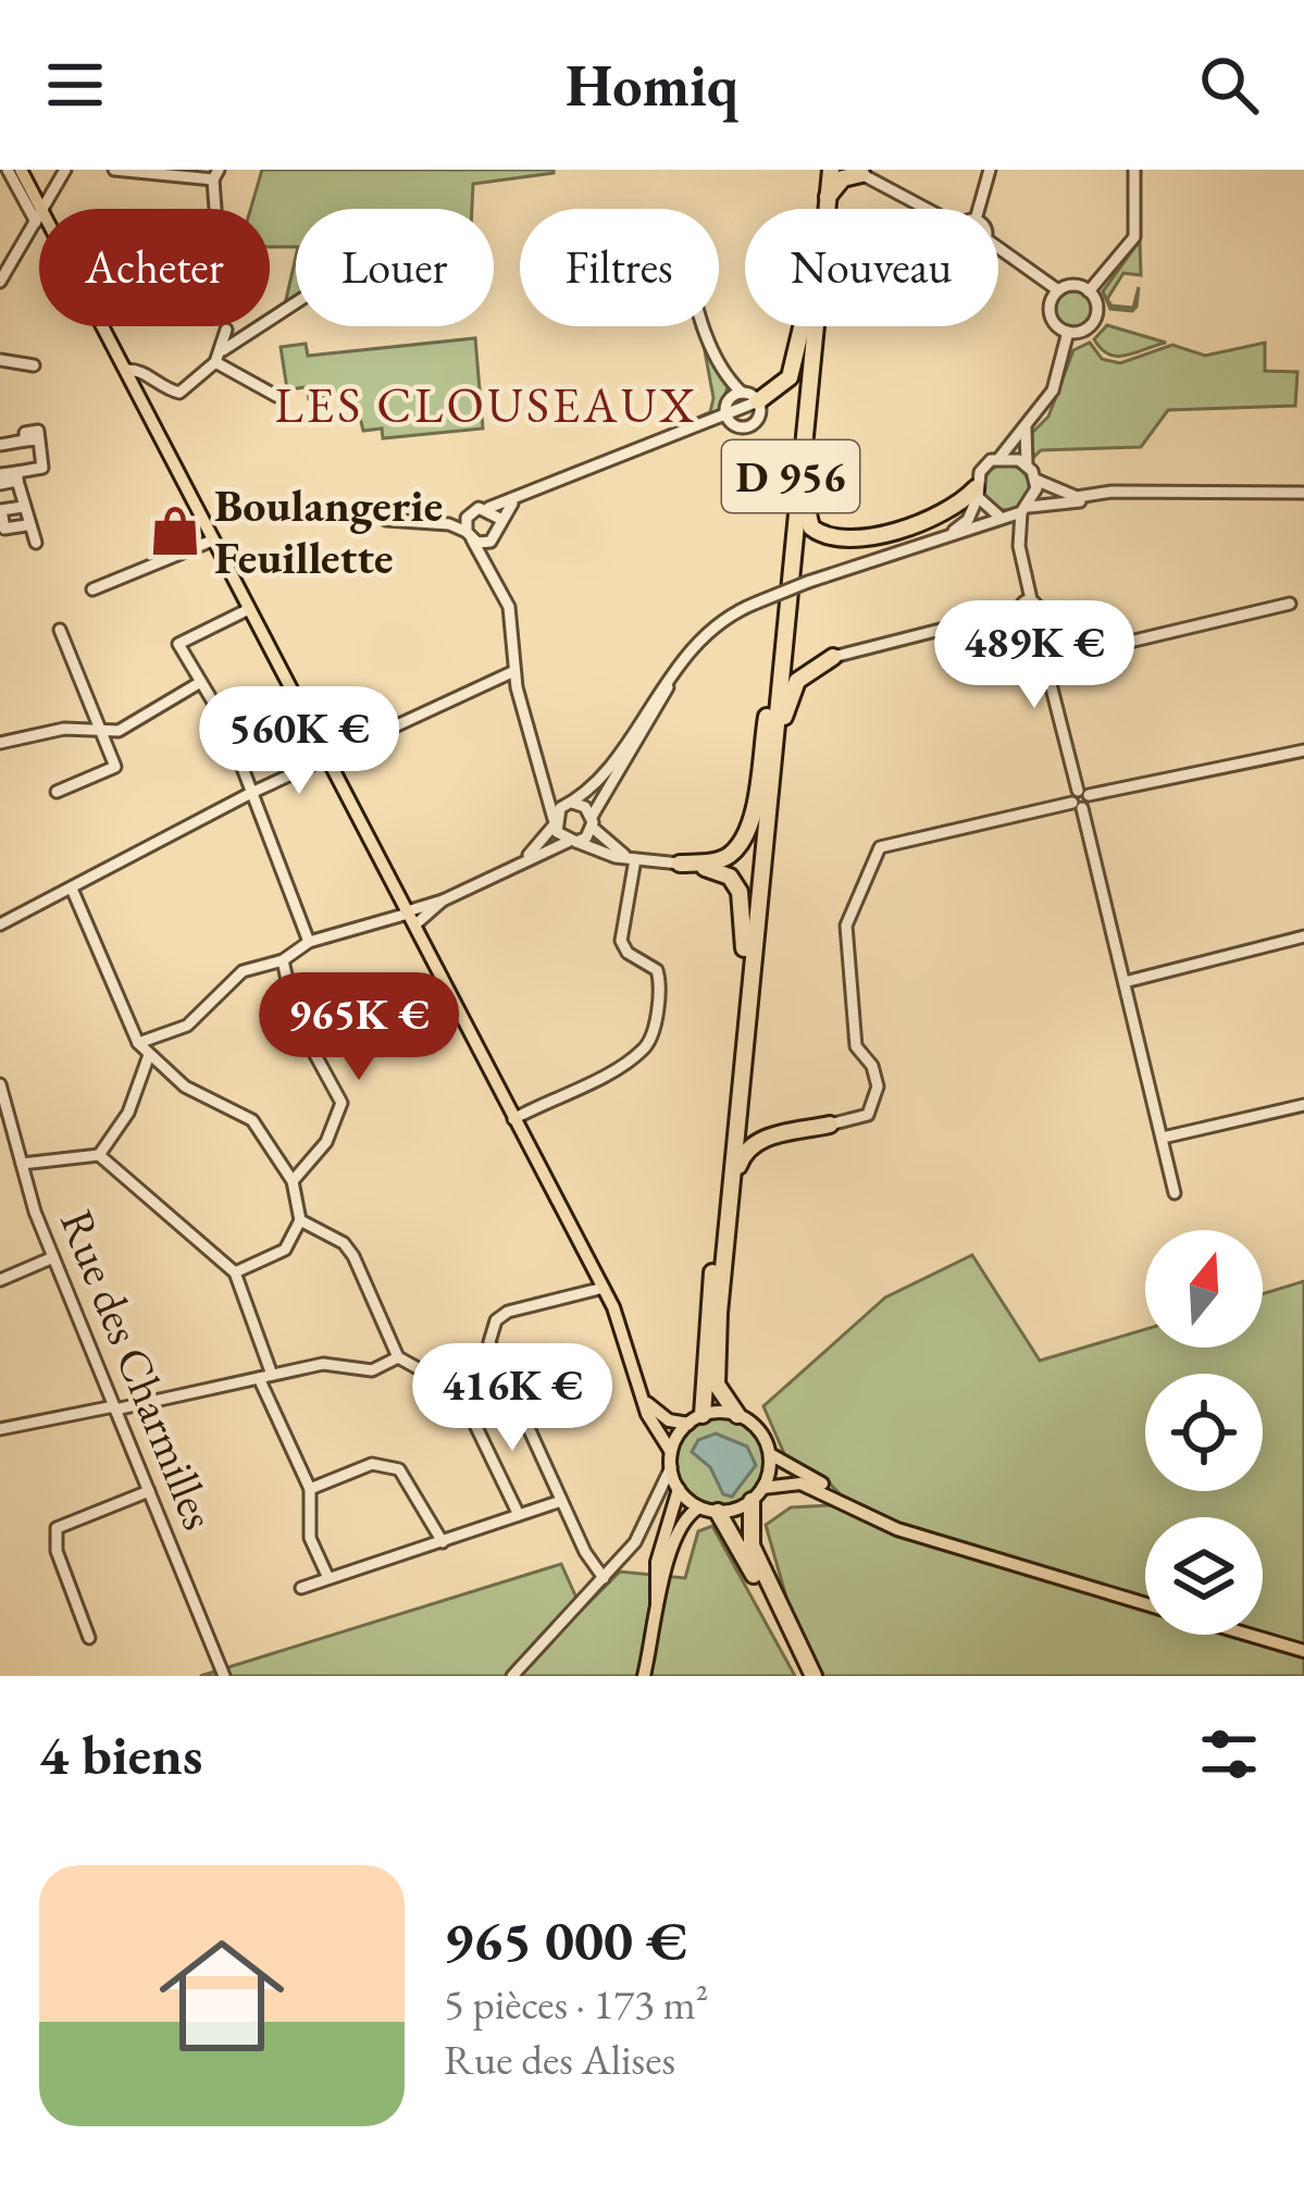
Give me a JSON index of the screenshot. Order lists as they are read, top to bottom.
{
  "streets": {
    "highway": ["D 956"],
    "street": ["Rue des Charmilles"]
  },
  "districts": ["LES CLOUSEAUX"],
  "places": {
    "shop": ["Boulangerie Feuillette"]
  },
  "north": "top",
  "page": {
    "header": "Homiq",
    "chip": [
      "Acheter",
      "Louer",
      "Filtres",
      "Nouveau"
    ],
    "price": [
      "489K €",
      "560K €",
      "965K €",
      "416K €"
    ],
    "heading": "4 biens",
    "list": [
      {
        "name": "965 000 €",
        "note": "5 pièces · 173 m² · Rue des Alises"
      }
    ]
  }
}
